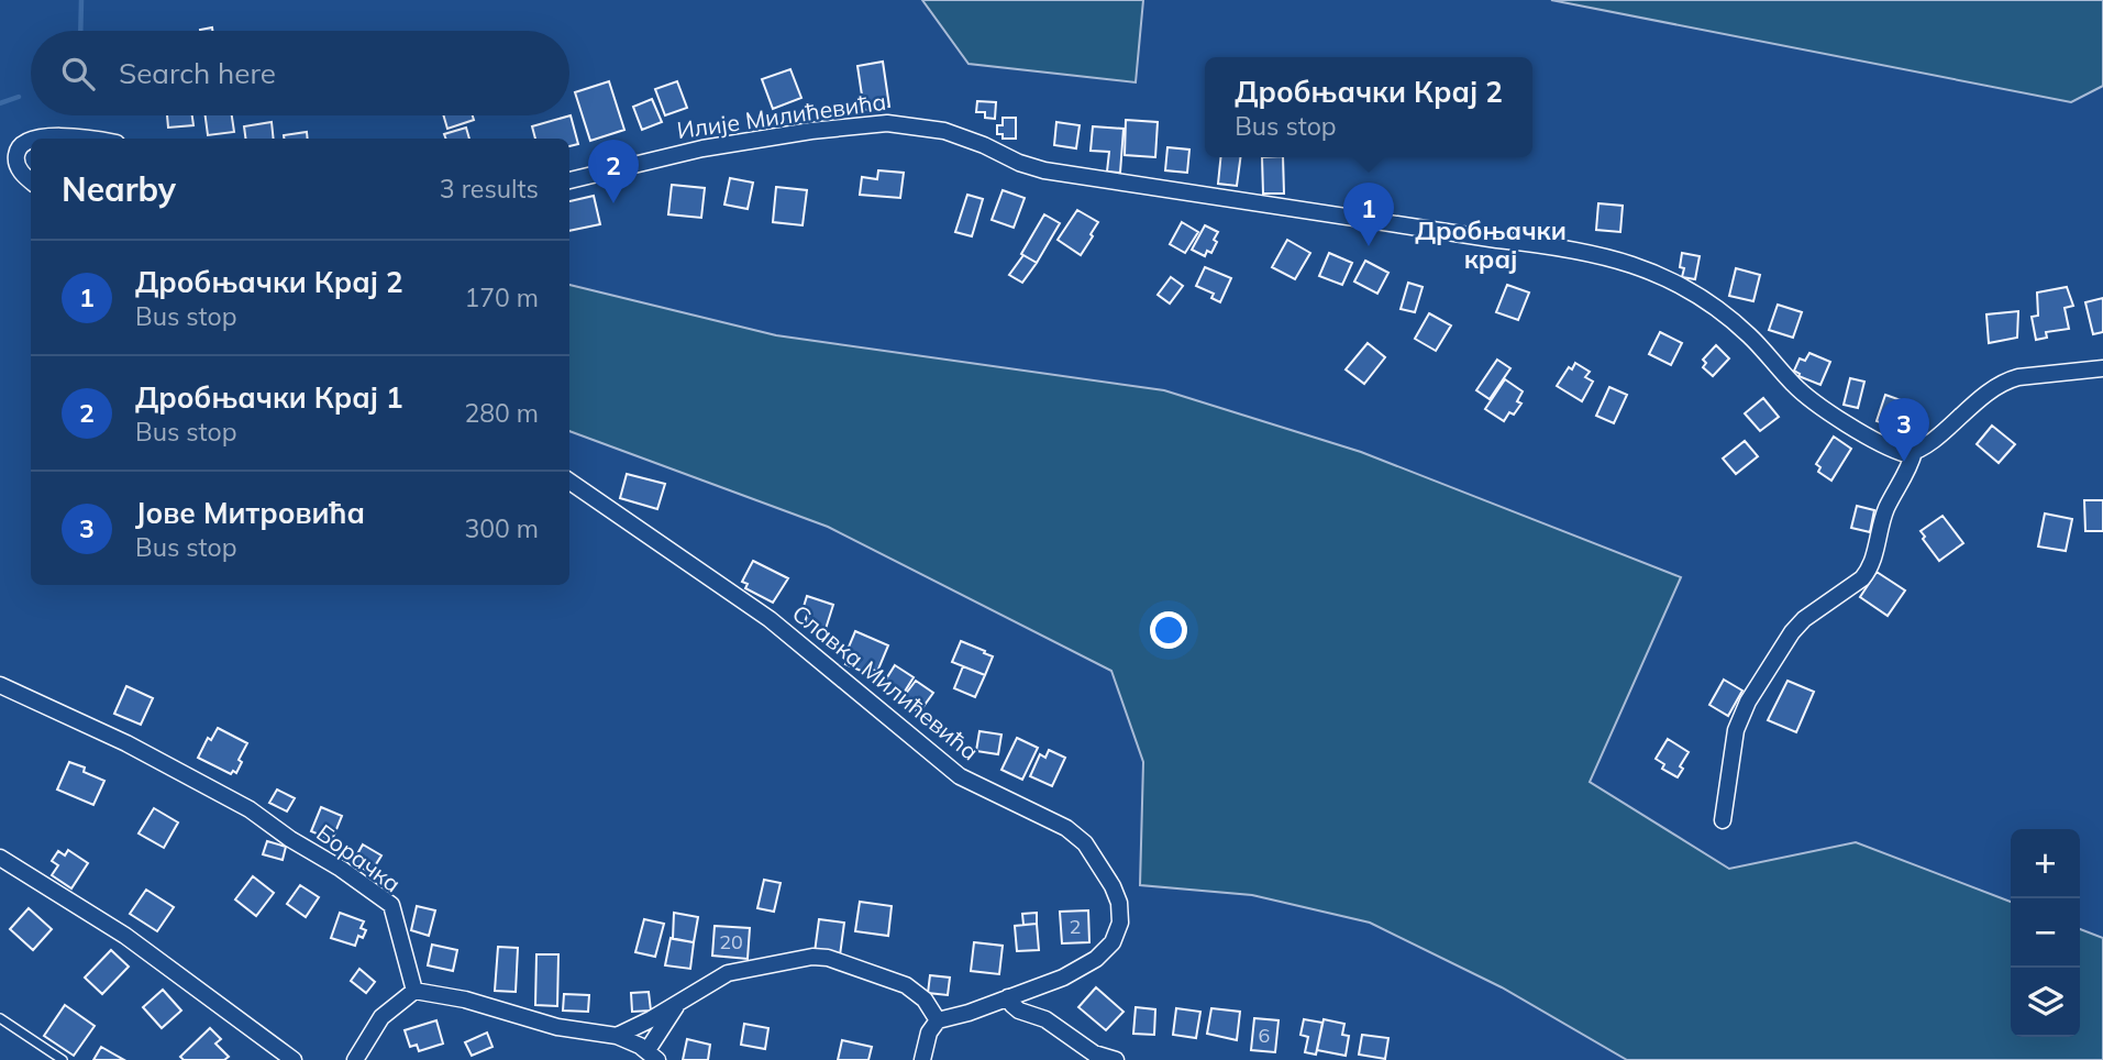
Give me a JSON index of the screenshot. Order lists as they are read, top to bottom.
{
  "streets": {
    "street": ["Илије Милићевића", "Славка Милићевића", "Борачка"]
  },
  "districts": ["Дробњачки крај"],
  "house_numbers": ["2", "20", "6"],
  "page": {
    "search": "Search here",
    "popup": ["Дробњачки Крај 2", "Bus stop"],
    "heading": ["Nearby", "3 results"],
    "pins": ["2", "1", "3"],
    "list": [
      {
        "mark": "1",
        "name": "Дробњачки Крај 2",
        "note": "Bus stop",
        "value": "170 m"
      },
      {
        "mark": "2",
        "name": "Дробњачки Крај 1",
        "note": "Bus stop",
        "value": "280 m"
      },
      {
        "mark": "3",
        "name": "Јове Митровића",
        "note": "Bus stop",
        "value": "300 m"
      }
    ],
    "map_buttons": ["+", "−"]
  }
}
